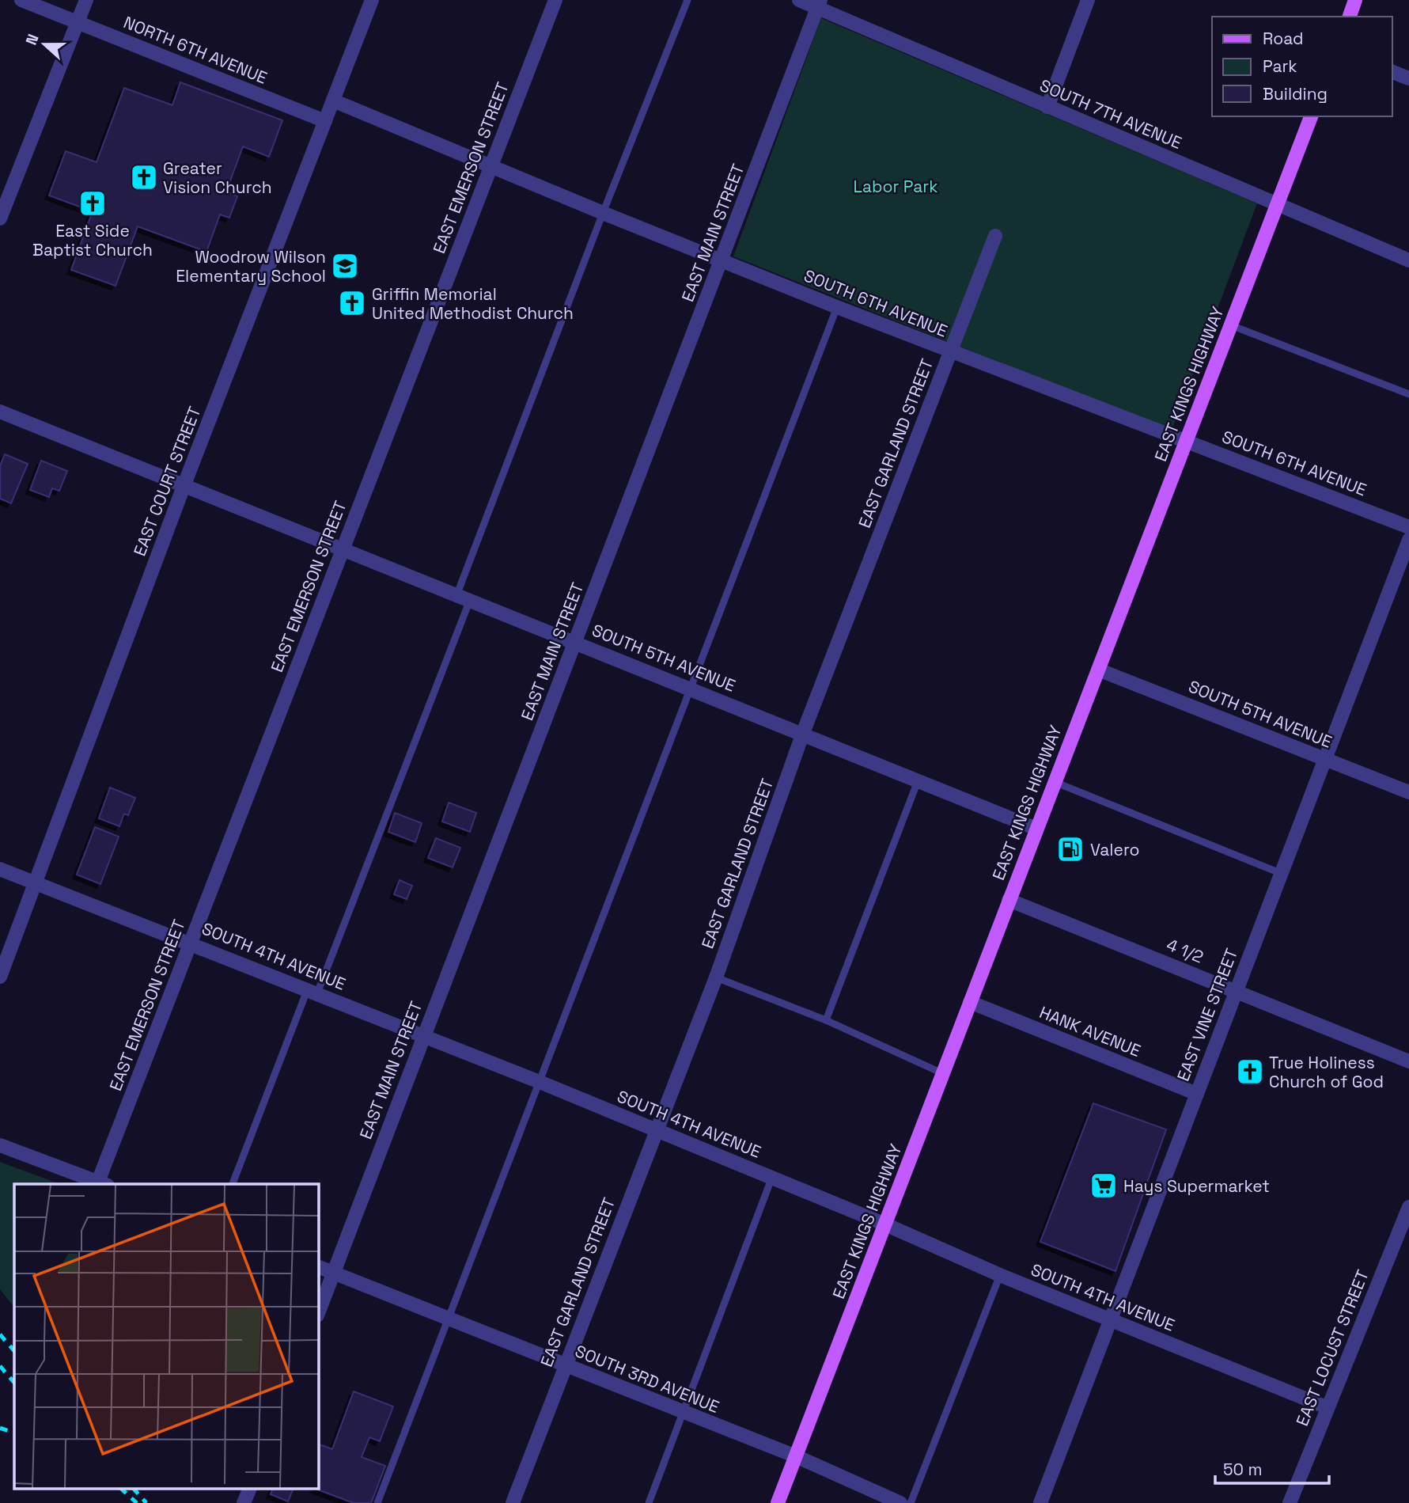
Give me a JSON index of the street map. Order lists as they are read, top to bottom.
{
  "streets": {
    "main road": ["EAST KINGS HIGHWAY"],
    "street": [
      "NORTH 6TH AVENUE",
      "SOUTH 7TH AVENUE",
      "EAST EMERSON STREET",
      "EAST MAIN STREET",
      "SOUTH 6TH AVENUE",
      "EAST GARLAND STREET",
      "EAST COURT STREET",
      "SOUTH 5TH AVENUE",
      "4 1/2",
      "SOUTH 4TH AVENUE",
      "EAST VINE STREET",
      "HANK AVENUE",
      "EAST LOCUST STREET",
      "SOUTH 3RD AVENUE"
    ]
  },
  "crossings": [
    ["NORTH 6TH AVENUE", "EAST COURT STREET"],
    ["SOUTH 7TH AVENUE", "EAST MAIN STREET"],
    ["SOUTH 7TH AVENUE", "EAST KINGS HIGHWAY"],
    ["EAST EMERSON STREET", "SOUTH 6TH AVENUE"],
    ["EAST EMERSON STREET", "SOUTH 5TH AVENUE"],
    ["EAST EMERSON STREET", "SOUTH 4TH AVENUE"],
    ["EAST MAIN STREET", "SOUTH 6TH AVENUE"],
    ["EAST MAIN STREET", "SOUTH 5TH AVENUE"],
    ["EAST MAIN STREET", "SOUTH 4TH AVENUE"],
    ["EAST MAIN STREET", "SOUTH 3RD AVENUE"],
    ["SOUTH 6TH AVENUE", "EAST KINGS HIGHWAY"],
    ["SOUTH 6TH AVENUE", "EAST GARLAND STREET"],
    ["SOUTH 6TH AVENUE", "EAST COURT STREET"],
    ["EAST KINGS HIGHWAY", "SOUTH 5TH AVENUE"],
    ["EAST KINGS HIGHWAY", "4 1/2"],
    ["EAST KINGS HIGHWAY", "SOUTH 4TH AVENUE"],
    ["EAST KINGS HIGHWAY", "HANK AVENUE"],
    ["EAST KINGS HIGHWAY", "SOUTH 3RD AVENUE"],
    ["EAST GARLAND STREET", "SOUTH 5TH AVENUE"],
    ["EAST GARLAND STREET", "SOUTH 4TH AVENUE"],
    ["EAST GARLAND STREET", "SOUTH 3RD AVENUE"],
    ["EAST COURT STREET", "SOUTH 5TH AVENUE"],
    ["EAST COURT STREET", "SOUTH 4TH AVENUE"],
    ["SOUTH 5TH AVENUE", "EAST VINE STREET"],
    ["4 1/2", "EAST VINE STREET"],
    ["SOUTH 4TH AVENUE", "EAST VINE STREET"],
    ["SOUTH 4TH AVENUE", "EAST LOCUST STREET"],
    ["EAST VINE STREET", "HANK AVENUE"]
  ],
  "parks": ["Labor Park"],
  "places": {
    "church": [
      "Greater Vision Church",
      "East Side Baptist Church",
      "Griffin Memorial United Methodist Church",
      "True Holiness Church of God"
    ],
    "school or university": ["Woodrow Wilson Elementary School"],
    "fuel station": ["Valero"],
    "supermarket": ["Hays Supermarket"]
  },
  "legend": ["Road", "Park", "Building"],
  "scale_bar": "50 m",
  "north": "left"
}
